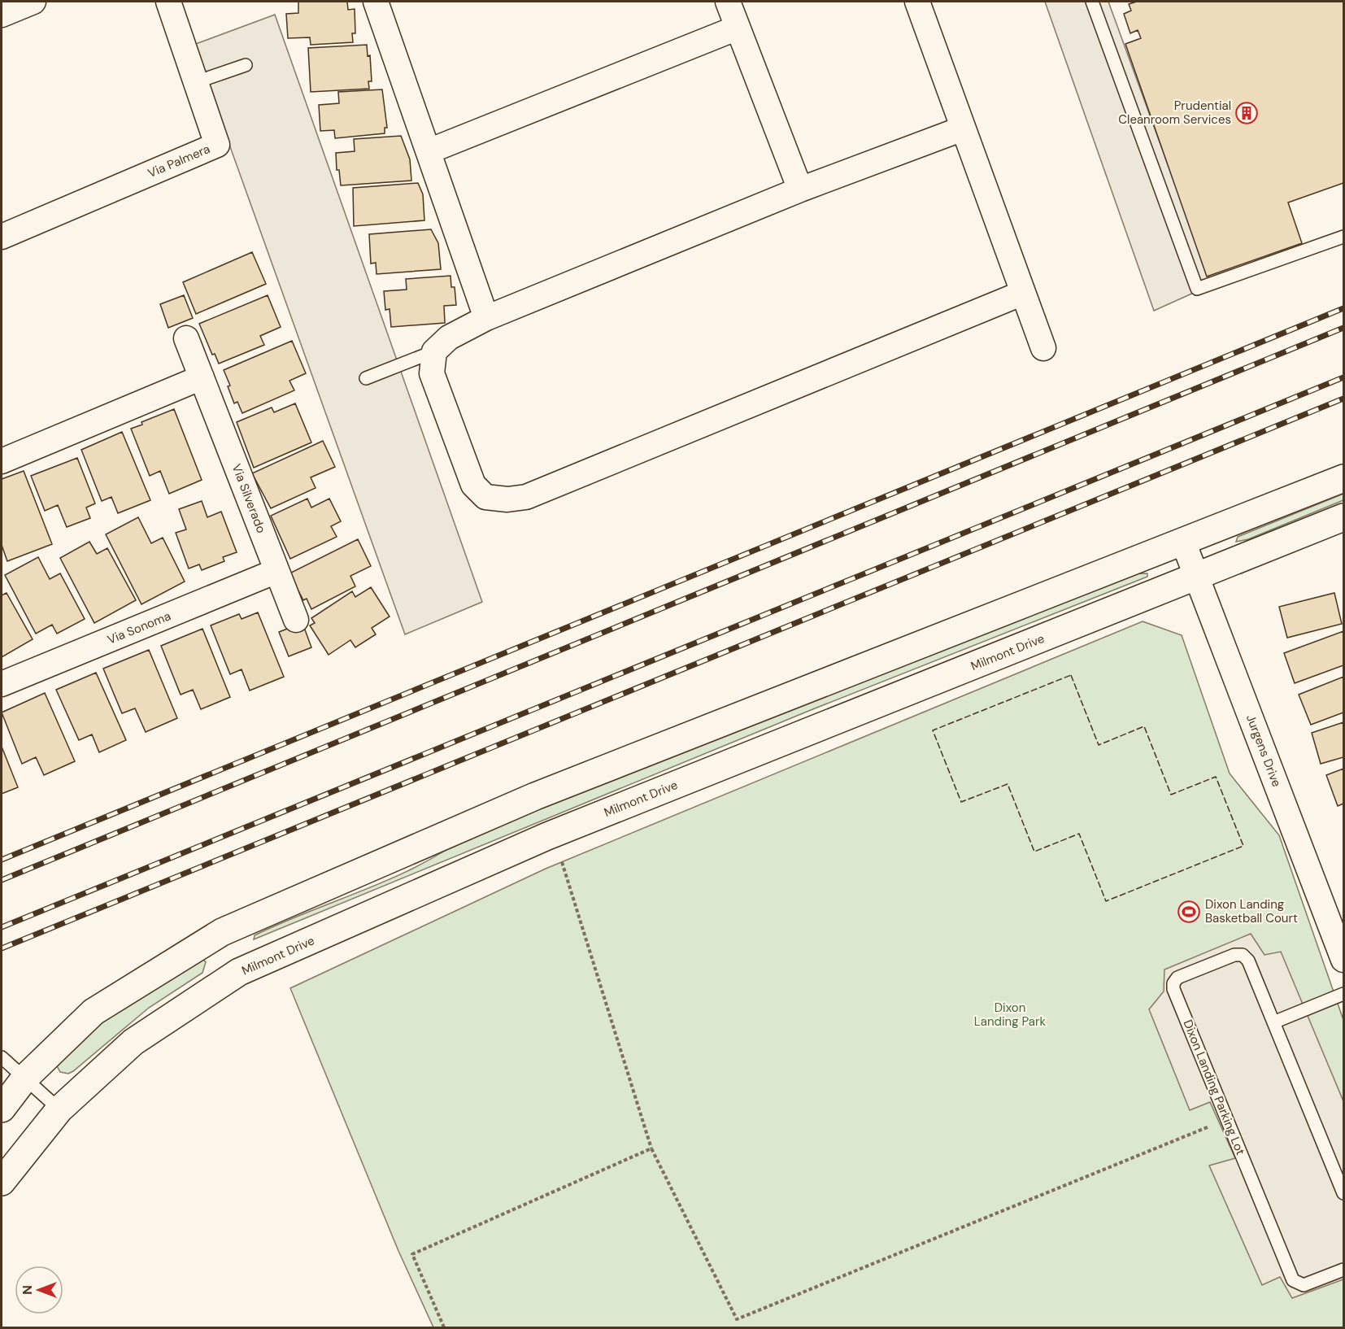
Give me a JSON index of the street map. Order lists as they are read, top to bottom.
{
  "streets": {
    "street": [
      "Via Palmera",
      "Via Silverado",
      "Via Sonoma",
      "Milmont Drive",
      "Jurgens Drive"
    ],
    "lane": ["Dixon Landing Parking Lot"]
  },
  "crossings": [
    ["Via Silverado", "Via Sonoma"],
    ["Milmont Drive", "Jurgens Drive"]
  ],
  "parks": ["Dixon Landing Park"],
  "places": {
    "building": ["Prudential Cleanroom Services"],
    "sports": ["Dixon Landing Basketball Court"]
  },
  "north": "left"
}
